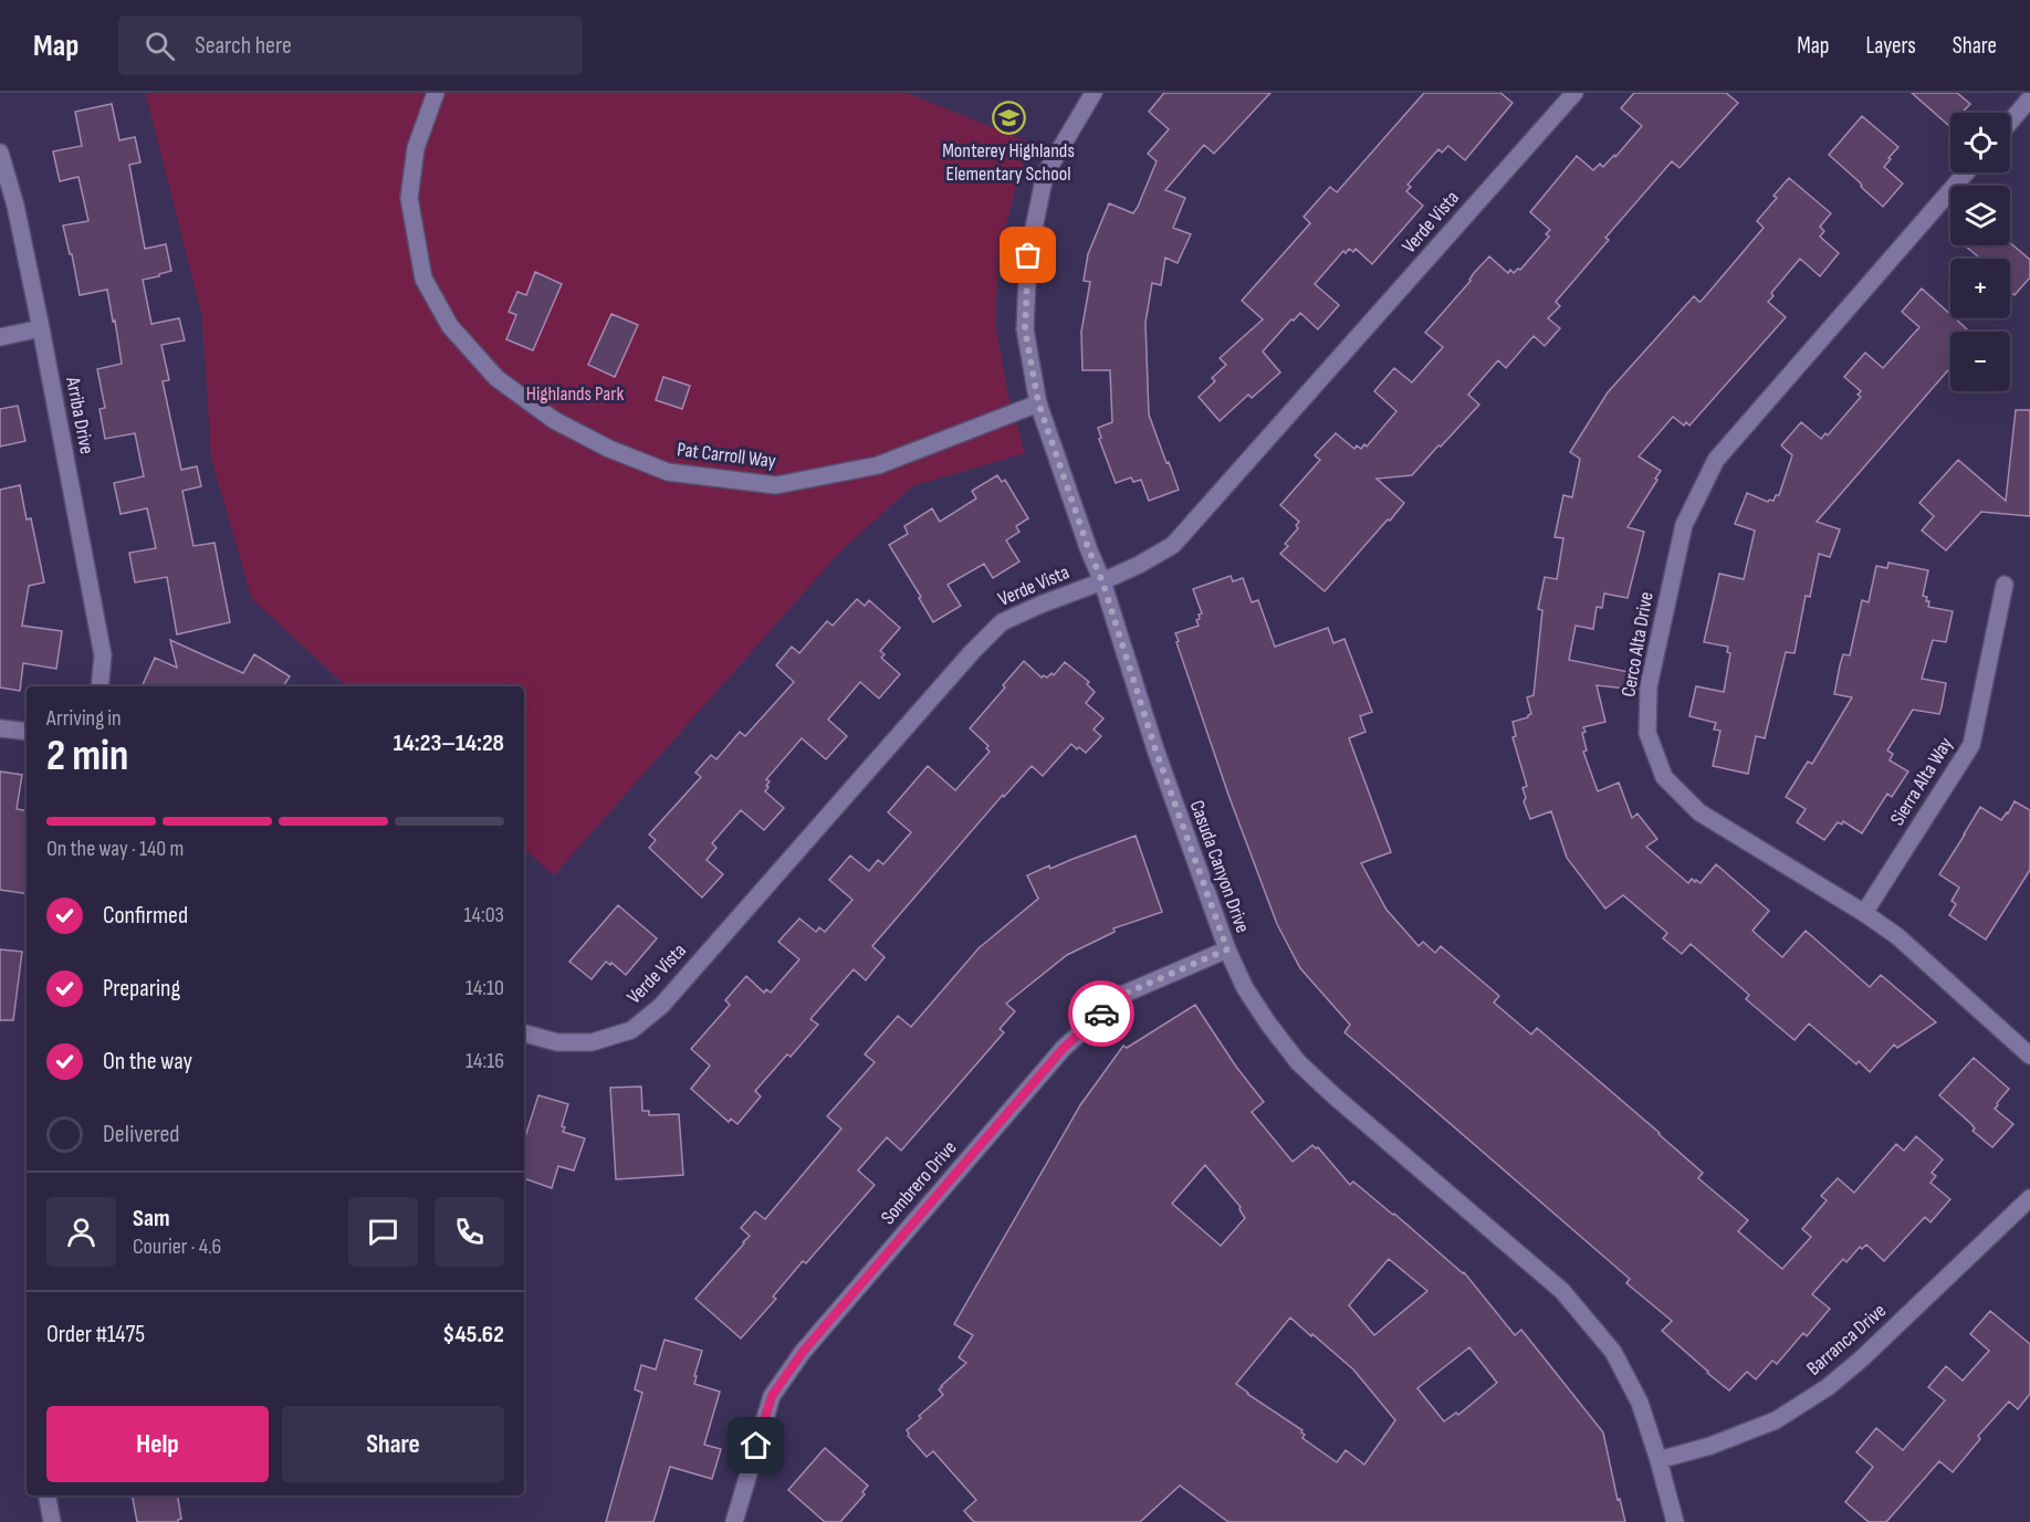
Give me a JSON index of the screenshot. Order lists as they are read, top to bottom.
{
  "streets": {
    "street": [
      "Verde Vista",
      "Arriba Drive",
      "Pat Carroll Way",
      "Cerco Alta Drive",
      "Sierra Alta Way",
      "Casuda Canyon Drive",
      "Sombrero Drive",
      "Barranca Drive"
    ]
  },
  "crossings": [
    ["Verde Vista", "Casuda Canyon Drive"],
    ["Pat Carroll Way", "Casuda Canyon Drive"],
    ["Cerco Alta Drive", "Sierra Alta Way"],
    ["Casuda Canyon Drive", "Sombrero Drive"],
    ["Casuda Canyon Drive", "Barranca Drive"]
  ],
  "parks": ["Highlands Park"],
  "places": {
    "school or university": ["Monterey Highlands Elementary School"]
  },
  "page": {
    "header": "Map",
    "search": "Search here",
    "nav": ["Map", "Layers", "Share"],
    "map_buttons": ["+", "−"],
    "heading": ["2 min", "Arriving in", "14:23–14:28"],
    "panel": [
      "Sam",
      "Courier · 4.6",
      "Order #1475",
      "$45.62"
    ],
    "bar": "On the way · 140 m",
    "list": [
      ["Confirmed", "14:03"],
      ["Preparing", "14:10"],
      ["On the way", "14:16"],
      "Delivered"
    ],
    "buttons": ["Help", "Share"]
  }
}
